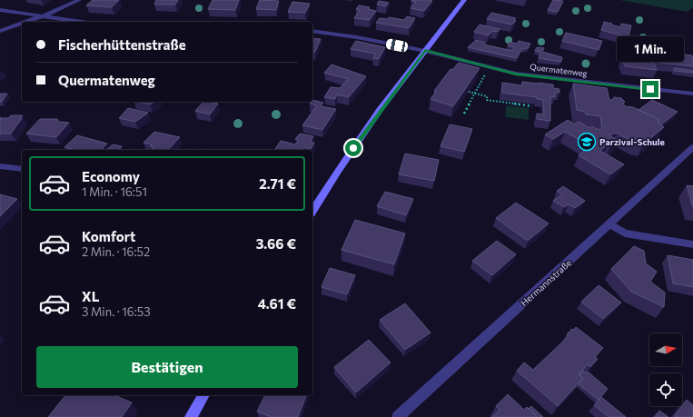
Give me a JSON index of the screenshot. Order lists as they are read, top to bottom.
{
  "streets": {
    "street": ["Quermatenweg", "Hermannstraße"]
  },
  "places": {
    "school or university": ["Parzival-Schule"]
  },
  "north": "right",
  "page": {
    "banner": ["Fischerhüttenstraße", "Quermatenweg"],
    "bubble": "1 Min.",
    "list": [
      {
        "name": "Economy",
        "note": "1 Min. · 16:51",
        "value": "2.71 €"
      },
      {
        "name": "Komfort",
        "note": "2 Min. · 16:52",
        "value": "3.66 €"
      },
      {
        "name": "XL",
        "note": "3 Min. · 16:53",
        "value": "4.61 €"
      }
    ],
    "buttons": "Bestätigen"
  }
}
